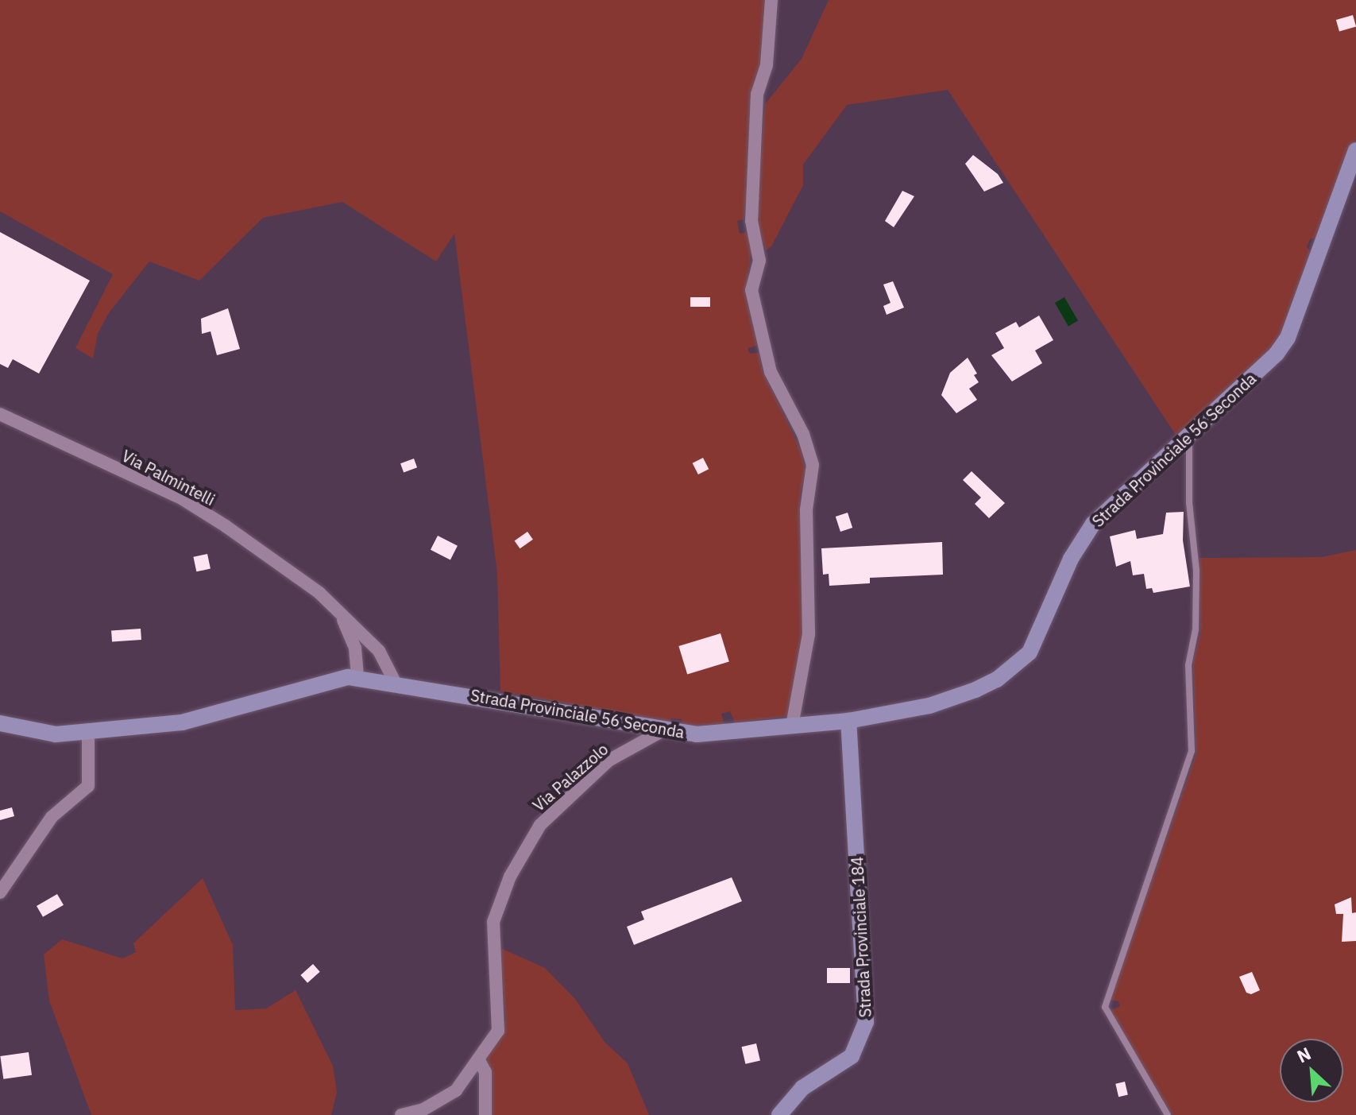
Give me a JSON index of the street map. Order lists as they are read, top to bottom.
{
  "streets": {
    "street": [
      "Strada Provinciale 56 Seconda",
      "Via Palmintelli",
      "Via Palazzolo",
      "Strada Provinciale 184"
    ]
  },
  "crossings": [
    ["Strada Provinciale 56 Seconda", "Via Palmintelli"],
    ["Strada Provinciale 56 Seconda", "Via Palazzolo"],
    ["Strada Provinciale 56 Seconda", "Strada Provinciale 184"]
  ],
  "north": "top left"
}
